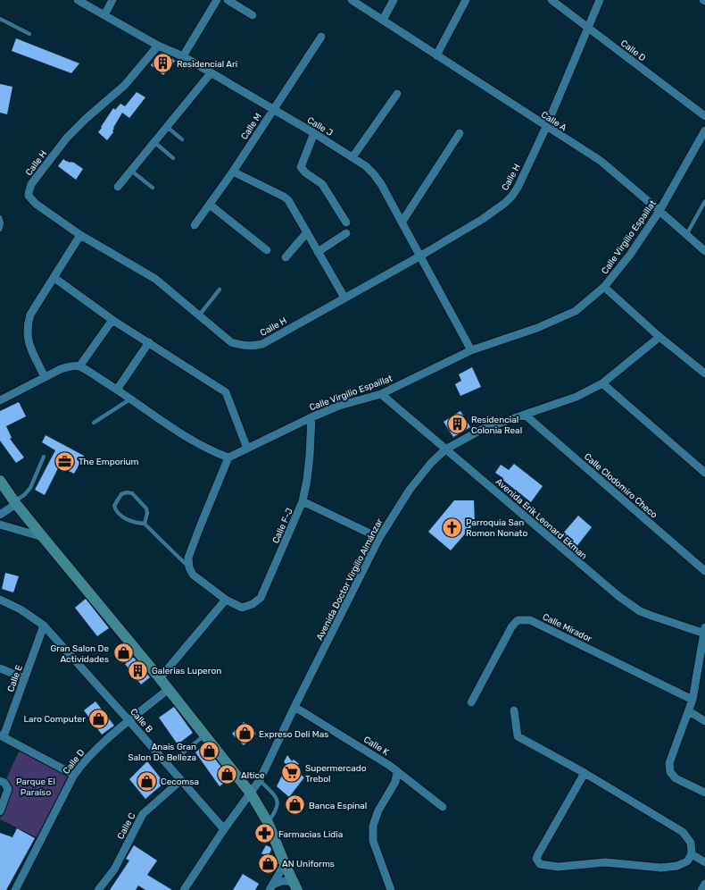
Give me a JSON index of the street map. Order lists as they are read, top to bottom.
{
  "streets": {
    "street": [
      "Calle D",
      "Calle A",
      "Calle M",
      "Calle J",
      "Calle H",
      "Calle Virgilio Espaillat",
      "Calle Clodomiro Checo",
      "Avenida Erik Leonard Ekman",
      "Calle F-J",
      "Avenida Doctor Virgilio Almánzar",
      "Calle Mirador",
      "Calle E",
      "Calle B",
      "Calle K",
      "Calle C"
    ]
  },
  "crossings": [
    ["Calle D", "Calle H"],
    ["Calle D", "Calle B"],
    ["Calle A", "Calle H"],
    ["Calle A", "Calle Virgilio Espaillat"],
    ["Calle M", "Calle J"],
    ["Calle J", "Calle H"],
    ["Calle J", "Calle Virgilio Espaillat"],
    ["Calle Virgilio Espaillat", "Avenida Erik Leonard Ekman"],
    ["Calle Virgilio Espaillat", "Calle F-J"],
    ["Calle Clodomiro Checo", "Avenida Doctor Virgilio Almánzar"],
    ["Avenida Erik Leonard Ekman", "Avenida Doctor Virgilio Almánzar"],
    ["Avenida Doctor Virgilio Almánzar", "Calle K"],
    ["Calle E", "Calle B"],
    ["Calle B", "Calle C"]
  ],
  "parks": ["Parque El Paraíso"],
  "places": {
    "building": ["Residencial Ari", "Residencial Colonia Real", "Galerias Luperon"],
    "office": ["The Emporium"],
    "church": ["Parroquia San Romon Nonato"],
    "shop": [
      "Gran Salon De Actividades",
      "Laro Computer",
      "Expreso Deli Mas",
      "Anais Gran Salon De Belleza",
      "Altice",
      "Cecomsa",
      "Banca Espinal",
      "AN Uniforms"
    ],
    "supermarket": ["Supermercado Trebol"],
    "pharmacy": ["Farmacias Lidia"]
  }
}
